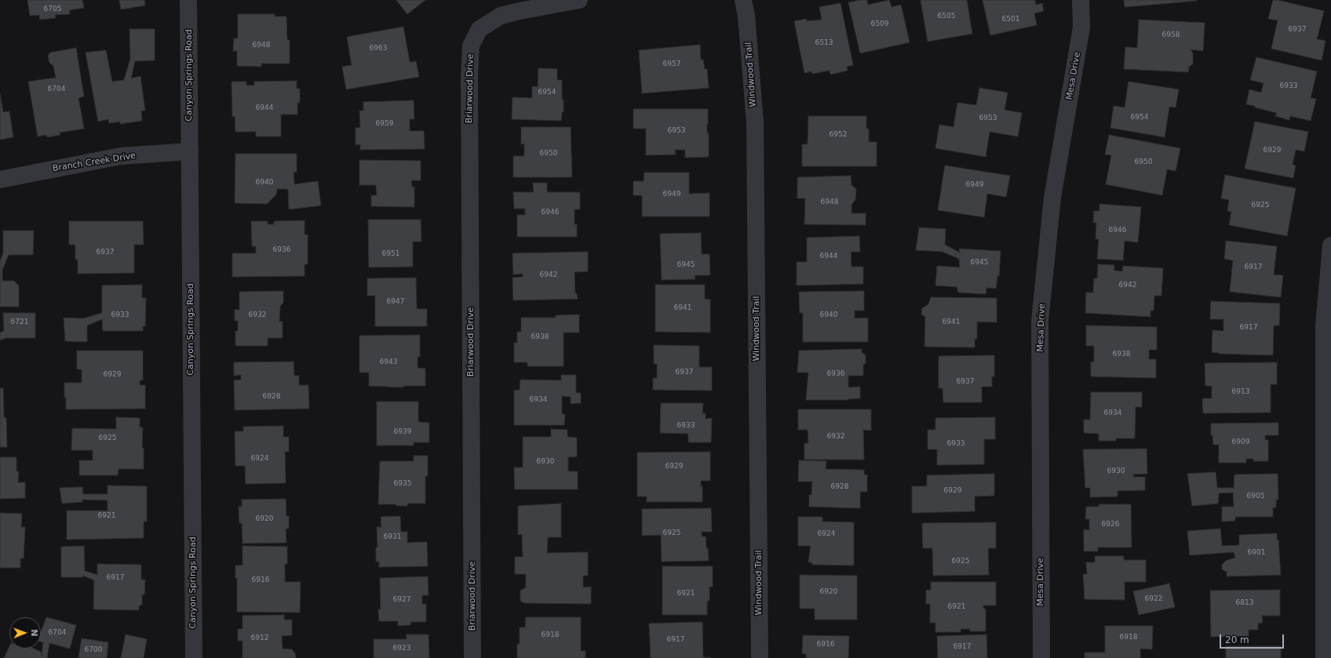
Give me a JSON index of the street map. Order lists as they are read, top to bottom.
{
  "streets": {
    "street": [
      "Windwood Trail",
      "Canyon Springs Road",
      "Mesa Drive",
      "Briarwood Drive",
      "Branch Creek Drive"
    ]
  },
  "crossings": [
    ["Canyon Springs Road", "Branch Creek Drive"]
  ],
  "house_numbers": [
    "6705",
    "6505",
    "6501",
    "6509",
    "6937",
    "6958",
    "6513",
    "6948",
    "6963",
    "6957",
    "6933",
    "6704",
    "6954",
    "6944",
    "6954",
    "6953",
    "6959",
    "6953",
    "6952",
    "6929",
    "6950",
    "6950",
    "6940",
    "6949",
    "6949",
    "6948",
    "6925",
    "6946",
    "6946",
    "6936",
    "6937",
    "6951",
    "6944",
    "6945",
    "6945",
    "6917",
    "6942",
    "6942",
    "6947",
    "6941",
    "6933",
    "6932",
    "6940",
    "6721",
    "6941",
    "6917",
    "6938",
    "6938",
    "6943",
    "6937",
    "6936",
    "6929",
    "6937",
    "6913",
    "6928",
    "6934",
    "6934",
    "6933",
    "6939",
    "6932",
    "6925",
    "6909",
    "6933",
    "6924",
    "6930",
    "6929",
    "6930",
    "6935",
    "6928",
    "6929",
    "6905",
    "6921",
    "6920",
    "6926",
    "6925",
    "6924",
    "6931",
    "6901",
    "6925",
    "6917",
    "6916",
    "6920",
    "6921",
    "6922",
    "6927",
    "6813",
    "6921",
    "6704",
    "6918",
    "6918",
    "6912",
    "6917",
    "6916",
    "6917",
    "6923",
    "6700"
  ],
  "scale_bar": "20 m",
  "north": "right"
}
